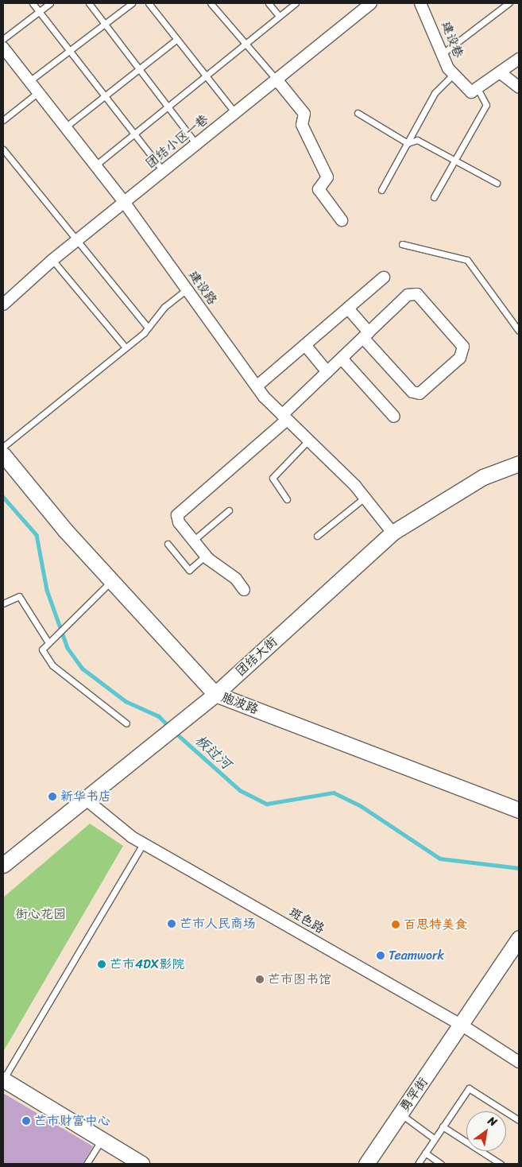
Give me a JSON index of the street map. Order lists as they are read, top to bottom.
{
  "streets": {
    "main road": ["团结大街", "胞波路", "勇罕街"],
    "street": [
      "建设巷",
      "团结小区一巷",
      "建设路",
      "斑色路"
    ]
  },
  "crossings": [
    ["团结小区一巷", "建设路"],
    ["建设路", "团结大街"],
    ["团结大街", "胞波路"],
    ["团结大街", "斑色路"],
    ["斑色路", "勇罕街"]
  ],
  "water": ["板过河"],
  "parks": ["街心花园"],
  "places": [
    "新华书店",
    "芒市人民商场",
    "百思特美食",
    "Teamwork",
    "芒市4DX影院",
    "芒市图书馆",
    "芒市财富中心"
  ],
  "north": "top right"
}
